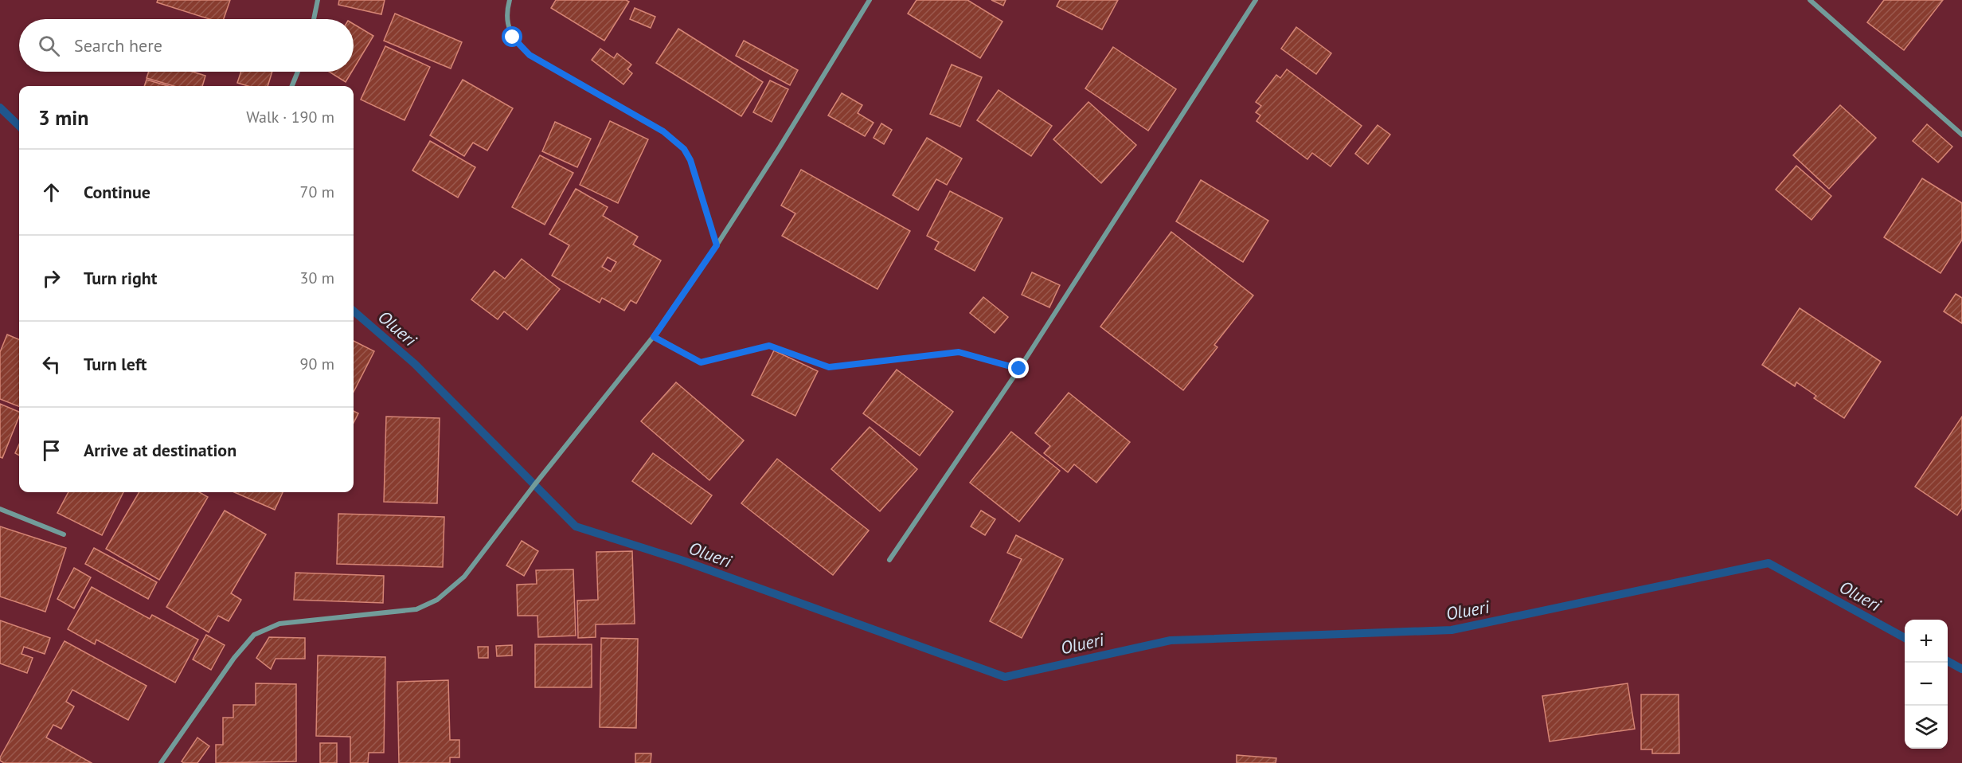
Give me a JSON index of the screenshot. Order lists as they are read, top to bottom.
{
  "water": ["Olueri"],
  "page": {
    "search": "Search here",
    "heading": ["3 min", "Walk · 190 m"],
    "list": [
      ["Continue", "70 m"],
      ["Turn right", "30 m"],
      ["Turn left", "90 m"],
      "Arrive at destination"
    ],
    "map_buttons": ["+", "−"]
  }
}
